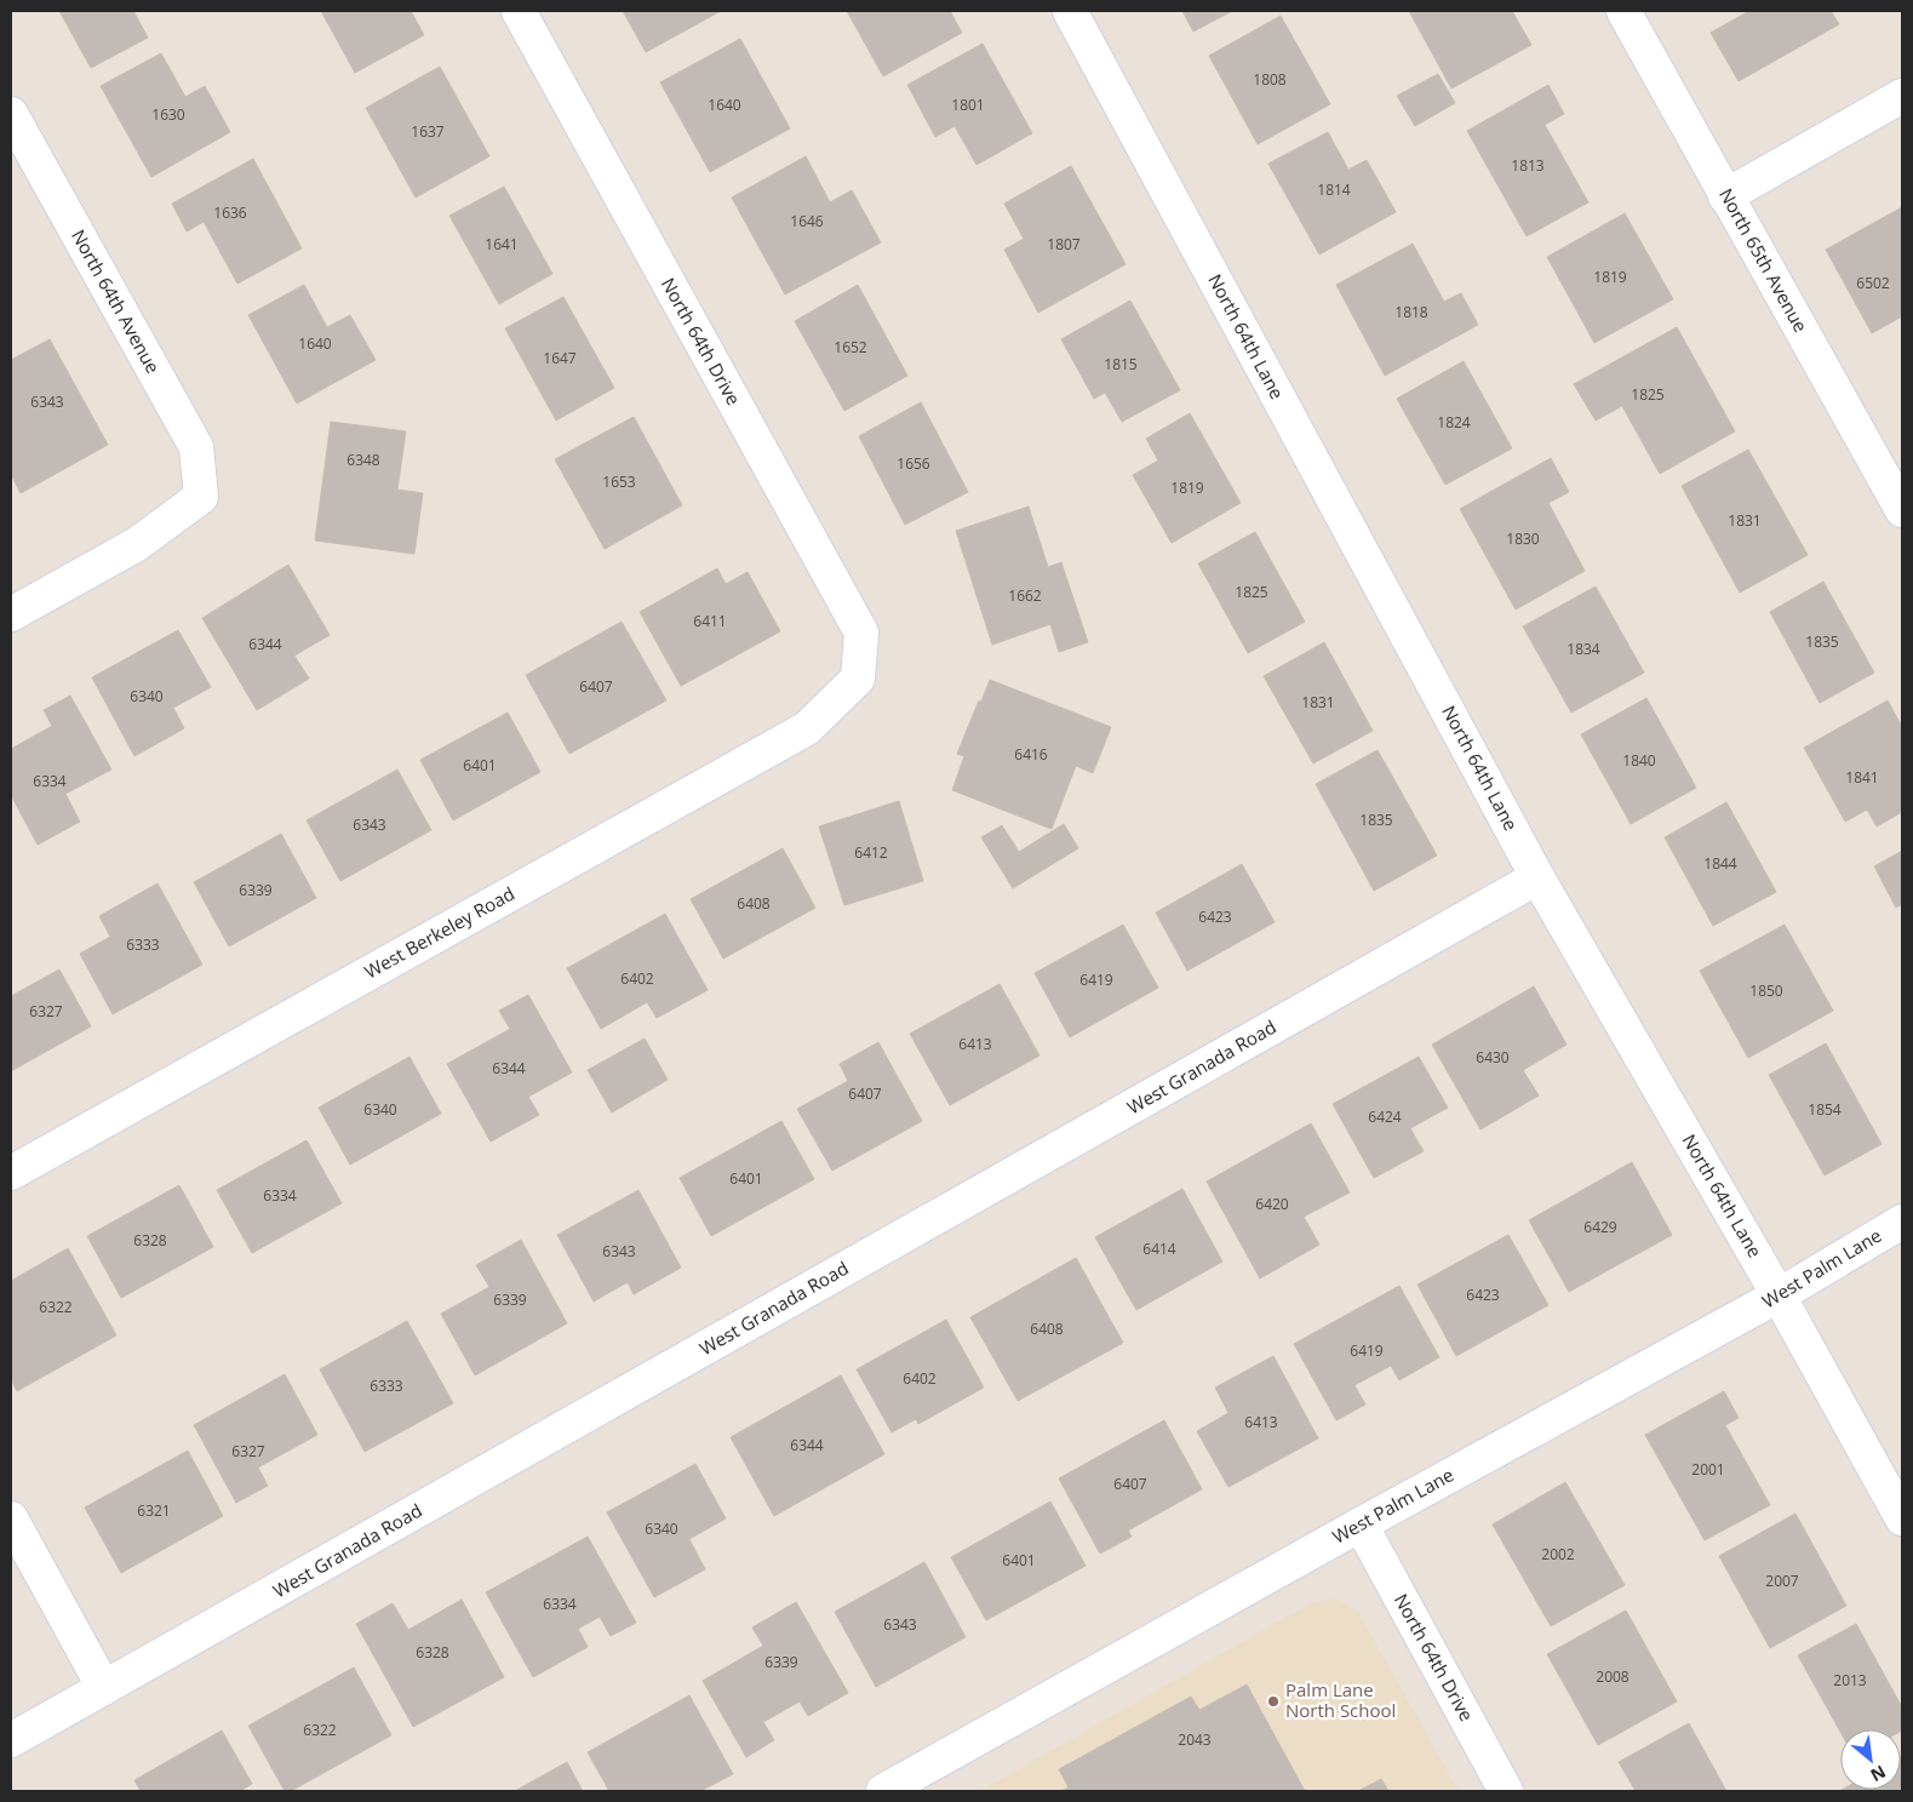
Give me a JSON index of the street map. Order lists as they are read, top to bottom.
{
  "streets": {
    "street": [
      "North 65th Avenue",
      "North 64th Avenue",
      "North 64th Lane",
      "North 64th Drive",
      "West Berkeley Road",
      "West Granada Road",
      "West Palm Lane"
    ]
  },
  "crossings": [
    ["North 64th Lane", "West Granada Road"],
    ["North 64th Lane", "West Palm Lane"],
    ["North 64th Drive", "West Berkeley Road"],
    ["North 64th Drive", "West Palm Lane"]
  ],
  "places": ["Palm Lane North School"],
  "house_numbers": [
    "1808",
    "1640",
    "1801",
    "1630",
    "1637",
    "1813",
    "1814",
    "1636",
    "1646",
    "1641",
    "1807",
    "1819",
    "6502",
    "1818",
    "1640",
    "1652",
    "1647",
    "1815",
    "1825",
    "6343",
    "1824",
    "6348",
    "1656",
    "1653",
    "1819",
    "1831",
    "1830",
    "1825",
    "1662",
    "6411",
    "1835",
    "6344",
    "1834",
    "6407",
    "6340",
    "1831",
    "6416",
    "1840",
    "6401",
    "1841",
    "6334",
    "1835",
    "6343",
    "6412",
    "1844",
    "6339",
    "6408",
    "6423",
    "6333",
    "6402",
    "6419",
    "1850",
    "6327",
    "6413",
    "6430",
    "6344",
    "6407",
    "6340",
    "1854",
    "6424",
    "6401",
    "6334",
    "6420",
    "6429",
    "6328",
    "6414",
    "6343",
    "6423",
    "6339",
    "6322",
    "6408",
    "6419",
    "6402",
    "6333",
    "6413",
    "6344",
    "6327",
    "2001",
    "6407",
    "6321",
    "6340",
    "2002",
    "6401",
    "2007",
    "6334",
    "6343",
    "6328",
    "6339",
    "2008",
    "2013",
    "6322",
    "2043"
  ],
  "north": "bottom right"
}
